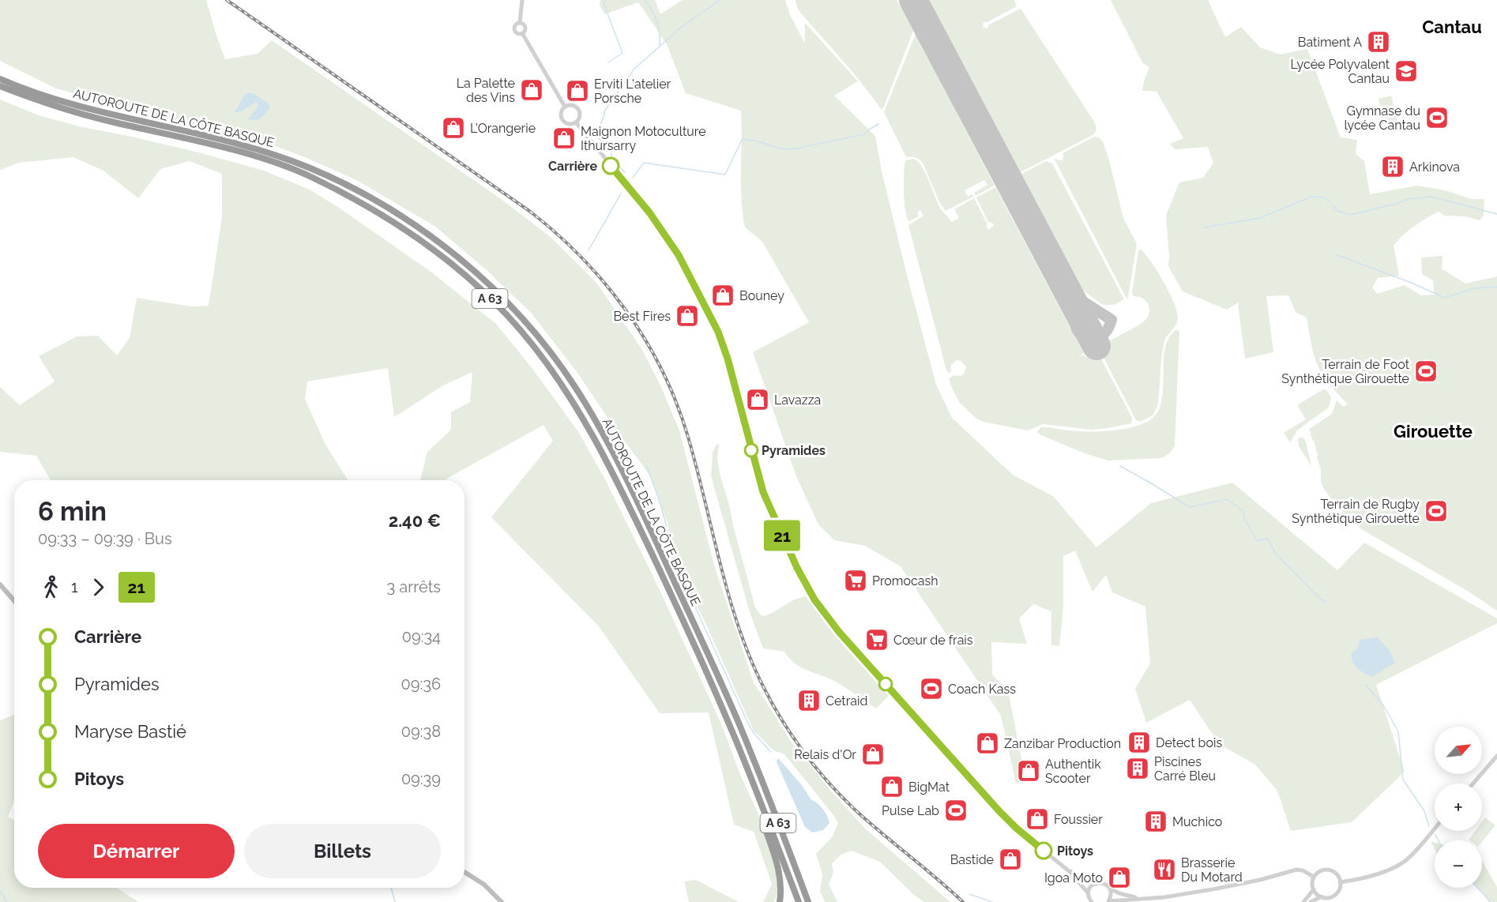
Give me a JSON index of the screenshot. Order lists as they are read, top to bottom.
{
  "streets": {
    "highway": ["AUTOROUTE DE LA CÔTE BASQUE", "A 63"]
  },
  "districts": ["Cantau", "Girouette"],
  "places": {
    "building": [
      "Batiment A",
      "Arkinova",
      "Cetraid",
      "Detect bois",
      "Piscines Carré Bleu",
      "Muchico"
    ],
    "school or university": ["Lycée Polyvalent Cantau"],
    "shop": [
      "La Palette des Vins",
      "Erviti L'atelier Porsche",
      "L’Orangerie",
      "Maignon Motoculture Ithursarry",
      "Bouney",
      "Best Fires",
      "Lavazza",
      "Zanzibar Production",
      "Relais d'Or",
      "Authentik Scooter",
      "BigMat",
      "Foussier",
      "Bastide",
      "Igoa Moto"
    ],
    "sports": [
      "Gymnase du lycée Cantau",
      "Terrain de Foot Synthétique Girouette",
      "Terrain de Rugby Synthétique Girouette",
      "Coach Kass",
      "Pulse Lab"
    ],
    "other": ["Carrière", "Pyramides", "Pitoys"],
    "supermarket": ["Promocash", "Cœur de frais"],
    "restaurant": ["Brasserie Du Motard"]
  },
  "lines": ["bus line 21"],
  "north": "top right",
  "page": {
    "on_map": "21",
    "heading": ["6 min", "09:33 – 09:39 · Bus", "2.40 €"],
    "legs": ["1", "21", "3 arrêts"],
    "list": [
      {
        "name": "Carrière",
        "value": "09:34"
      },
      {
        "name": "Pyramides",
        "value": "09:36"
      },
      {
        "name": "Maryse Bastié",
        "value": "09:38"
      },
      {
        "name": "Pitoys",
        "value": "09:39"
      }
    ],
    "map_buttons": ["+", "−"],
    "buttons": ["Démarrer", "Billets"]
  }
}
